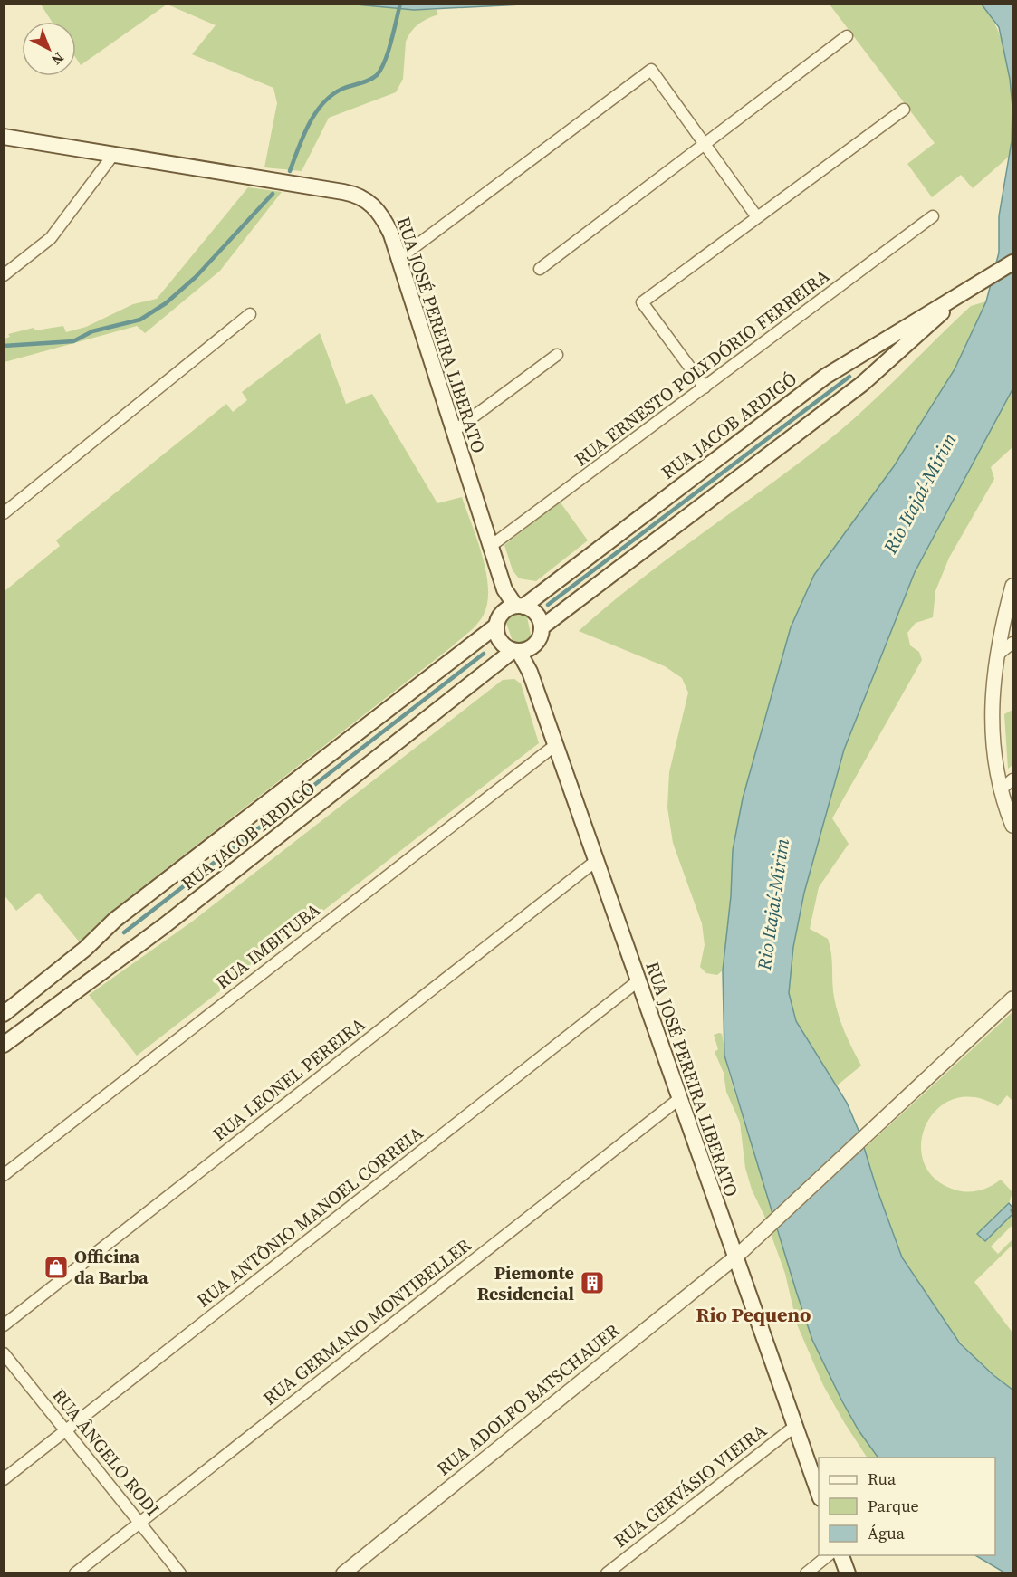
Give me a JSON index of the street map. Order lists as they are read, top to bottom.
{
  "streets": {
    "main road": ["RUA JOSÉ PEREIRA LIBERATO", "RUA JACOB ARDIGÓ"],
    "street": [
      "RUA ERNESTO POLYDÓRIO FERREIRA",
      "RUA IMBITUBA",
      "RUA LEONEL PEREIRA",
      "RUA ANTÔNIO MANOEL CORREIA",
      "RUA GERMANO MONTIBELLER",
      "RUA ADOLFO BATSCHAUER",
      "RUA ÂNGELO RODI",
      "RUA GERVÁSIO VIEIRA"
    ]
  },
  "crossings": [
    ["RUA JOSÉ PEREIRA LIBERATO", "RUA ERNESTO POLYDÓRIO FERREIRA"],
    ["RUA JOSÉ PEREIRA LIBERATO", "RUA JACOB ARDIGÓ"],
    ["RUA JOSÉ PEREIRA LIBERATO", "RUA IMBITUBA"],
    ["RUA JOSÉ PEREIRA LIBERATO", "RUA LEONEL PEREIRA"],
    ["RUA JOSÉ PEREIRA LIBERATO", "RUA ANTÔNIO MANOEL CORREIA"],
    ["RUA JOSÉ PEREIRA LIBERATO", "RUA GERMANO MONTIBELLER"],
    ["RUA JOSÉ PEREIRA LIBERATO", "RUA ADOLFO BATSCHAUER"],
    ["RUA JOSÉ PEREIRA LIBERATO", "RUA GERVÁSIO VIEIRA"],
    ["RUA ANTÔNIO MANOEL CORREIA", "RUA ÂNGELO RODI"],
    ["RUA GERMANO MONTIBELLER", "RUA ÂNGELO RODI"]
  ],
  "districts": ["Rio Pequeno"],
  "water": ["Rio Itajaí-Mirim"],
  "places": {
    "shop": ["Officina da Barba"],
    "building": ["Piemonte Residencial"]
  },
  "legend": ["Rua", "Parque", "Água"],
  "north": "bottom right"
}
